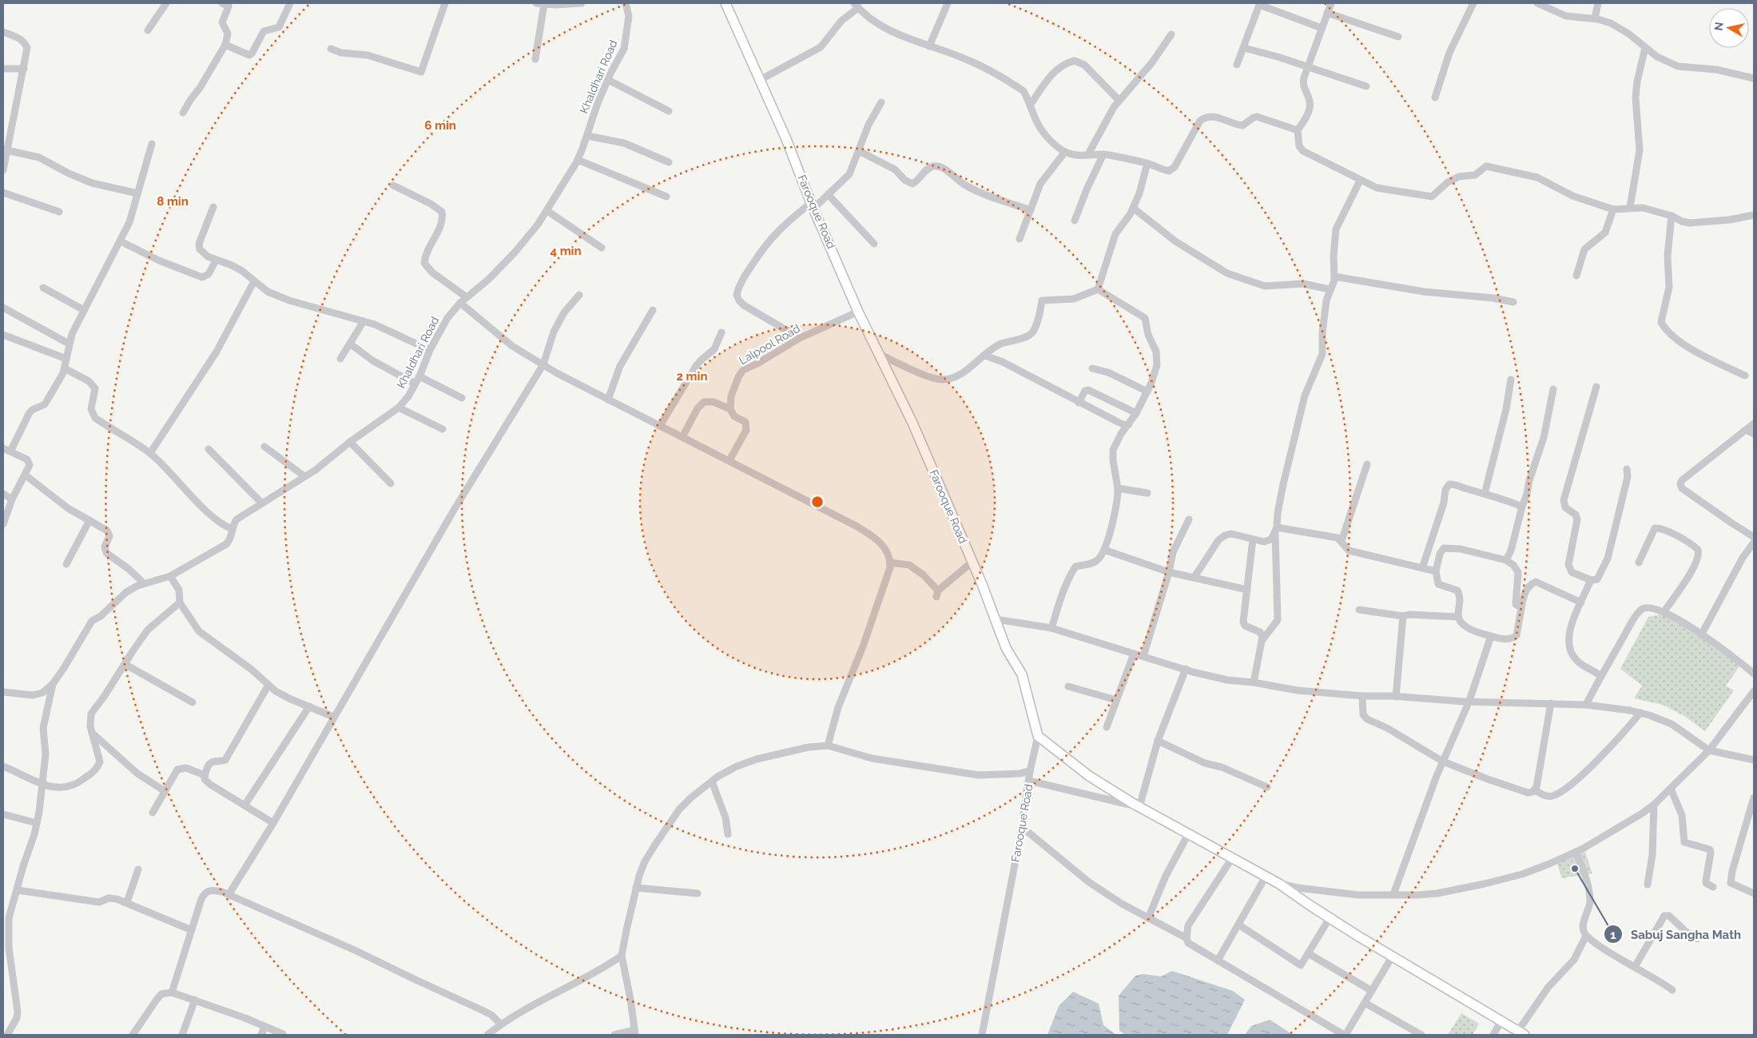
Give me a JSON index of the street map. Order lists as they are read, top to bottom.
{
  "streets": {
    "main road": ["Farooque Road"],
    "street": ["Khaldhari Road", "Lalpool Road"]
  },
  "crossings": [
    ["Farooque Road", "Lalpool Road"]
  ],
  "places": ["Sabuj Sangha Math"],
  "north": "left",
  "rings": [
    "6 min",
    "8 min",
    "4 min",
    "2 min"
  ]
}
